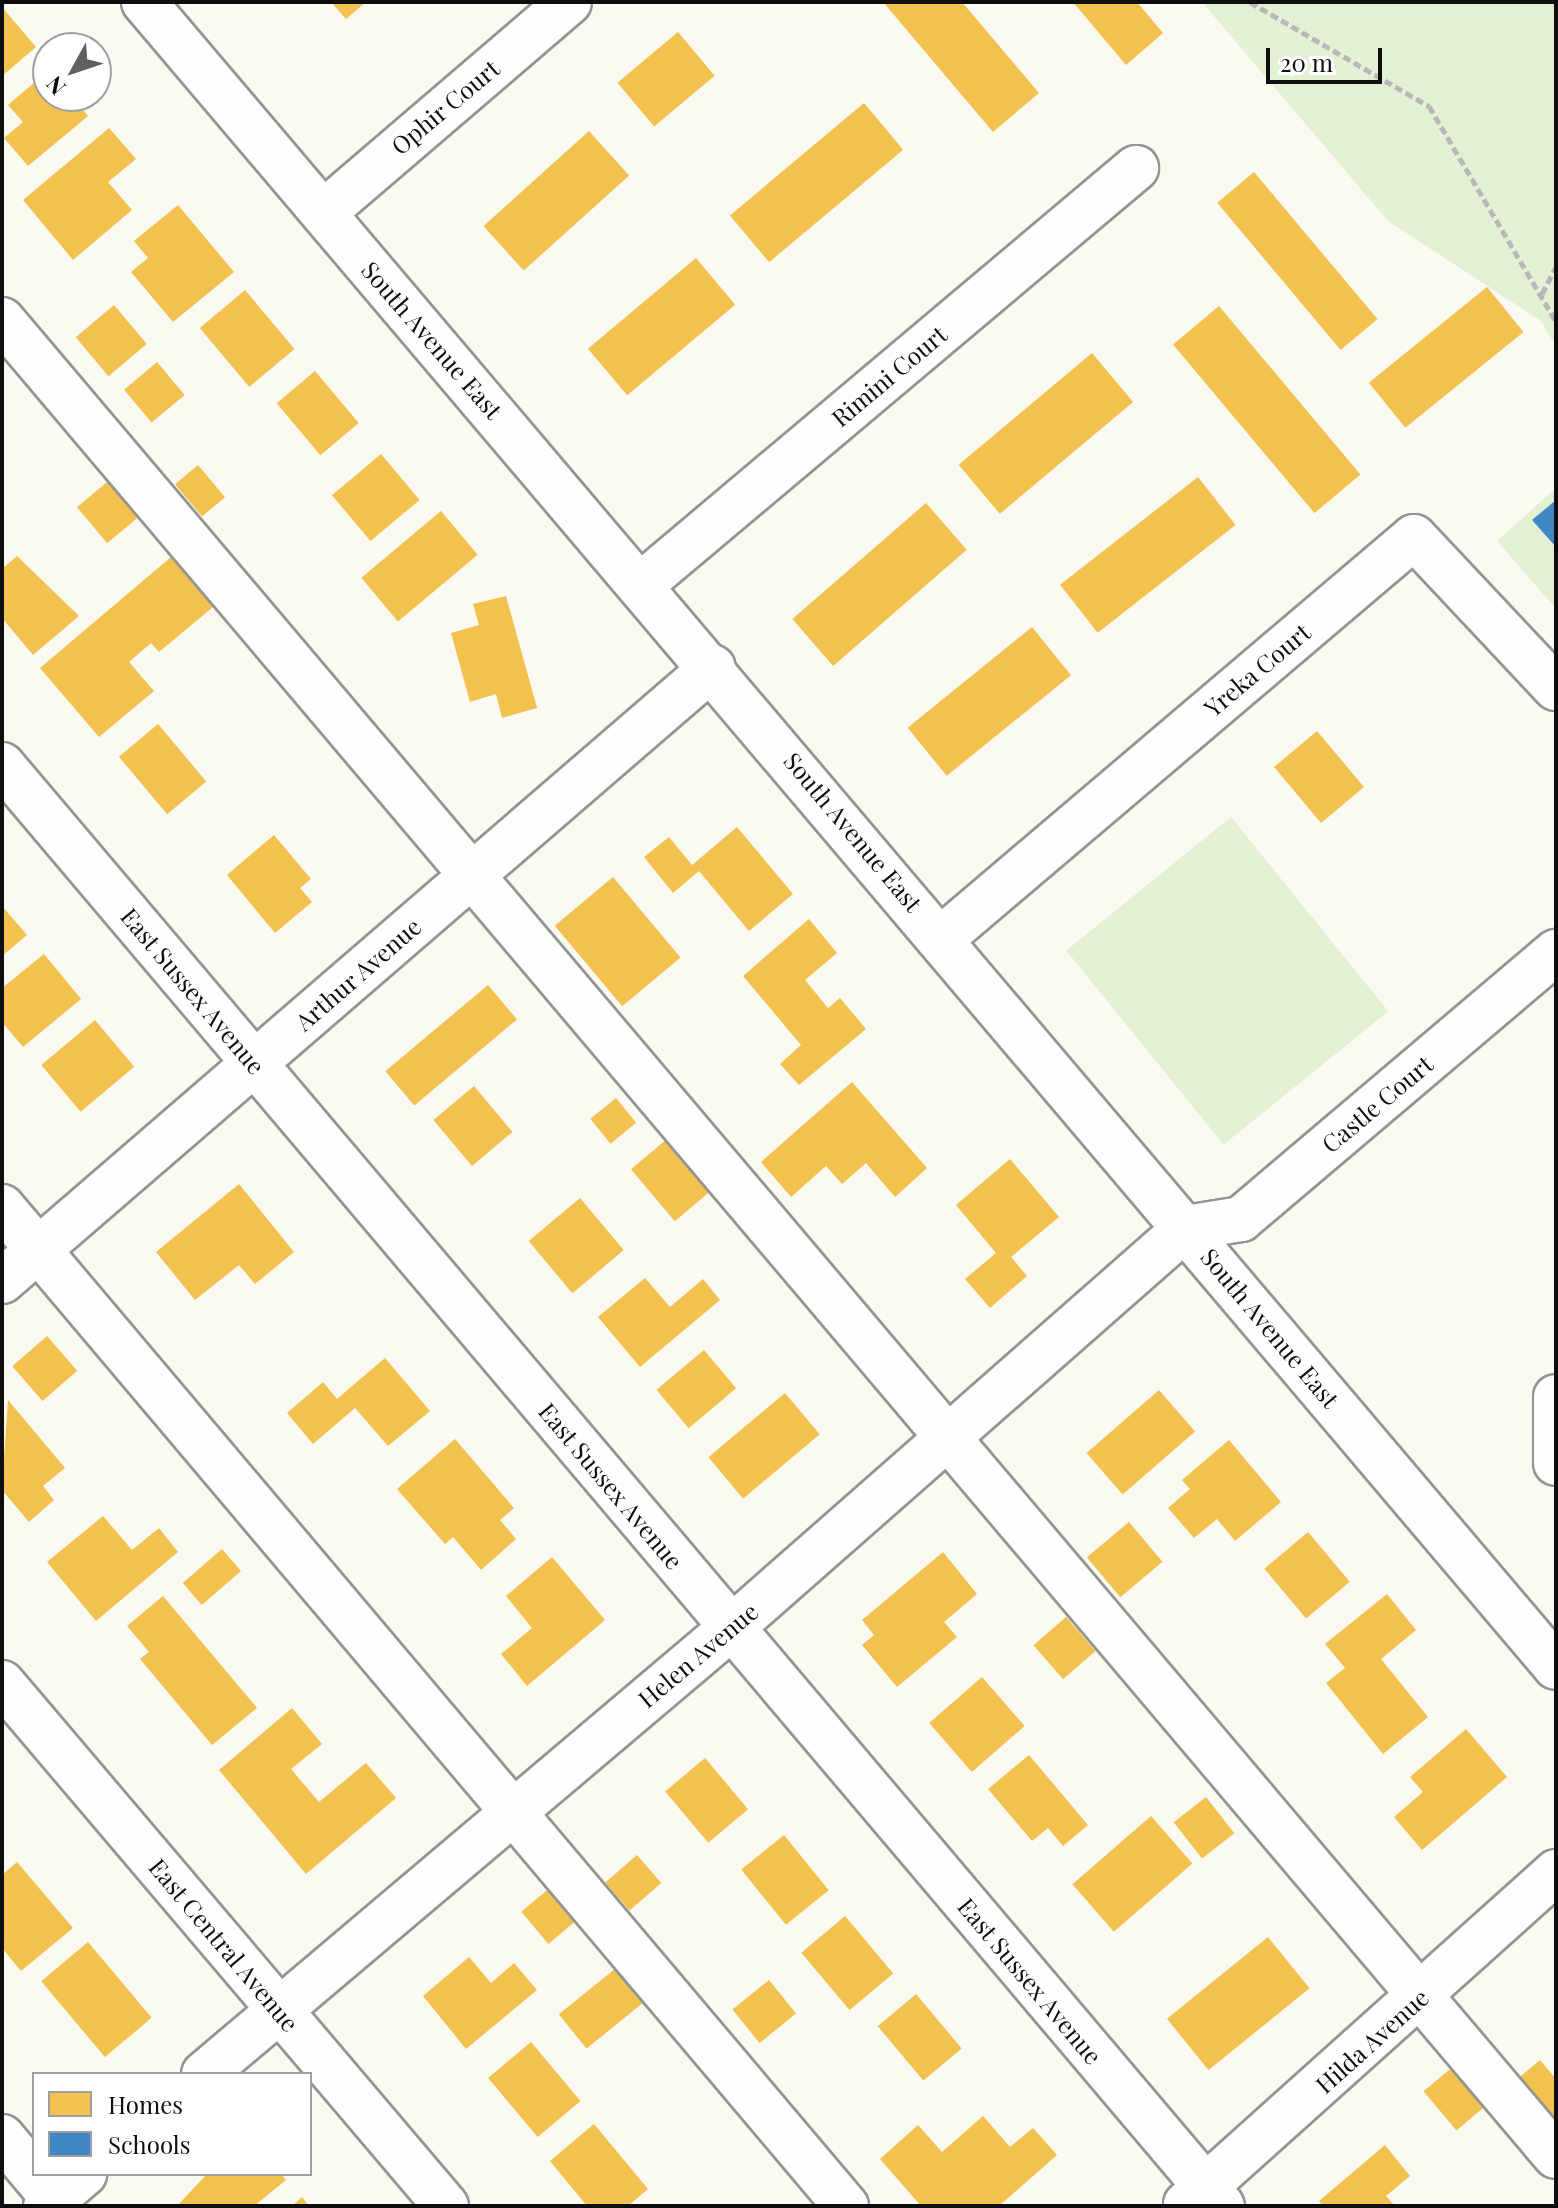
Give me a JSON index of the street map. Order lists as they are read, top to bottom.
{
  "streets": {
    "street": [
      "Ophir Court",
      "South Avenue East",
      "Rimini Court",
      "Yreka Court",
      "Arthur Avenue",
      "East Sussex Avenue",
      "Castle Court",
      "Helen Avenue",
      "East Central Avenue",
      "Hilda Avenue"
    ]
  },
  "crossings": [
    ["Ophir Court", "South Avenue East"],
    ["South Avenue East", "Rimini Court"],
    ["South Avenue East", "Yreka Court"],
    ["South Avenue East", "Arthur Avenue"],
    ["South Avenue East", "Castle Court"],
    ["South Avenue East", "Helen Avenue"],
    ["Arthur Avenue", "East Sussex Avenue"],
    ["East Sussex Avenue", "Helen Avenue"],
    ["East Sussex Avenue", "Hilda Avenue"],
    ["Castle Court", "Helen Avenue"],
    ["Helen Avenue", "East Central Avenue"]
  ],
  "legend": ["Homes", "Schools"],
  "scale_bar": "20 m",
  "north": "bottom left"
}
